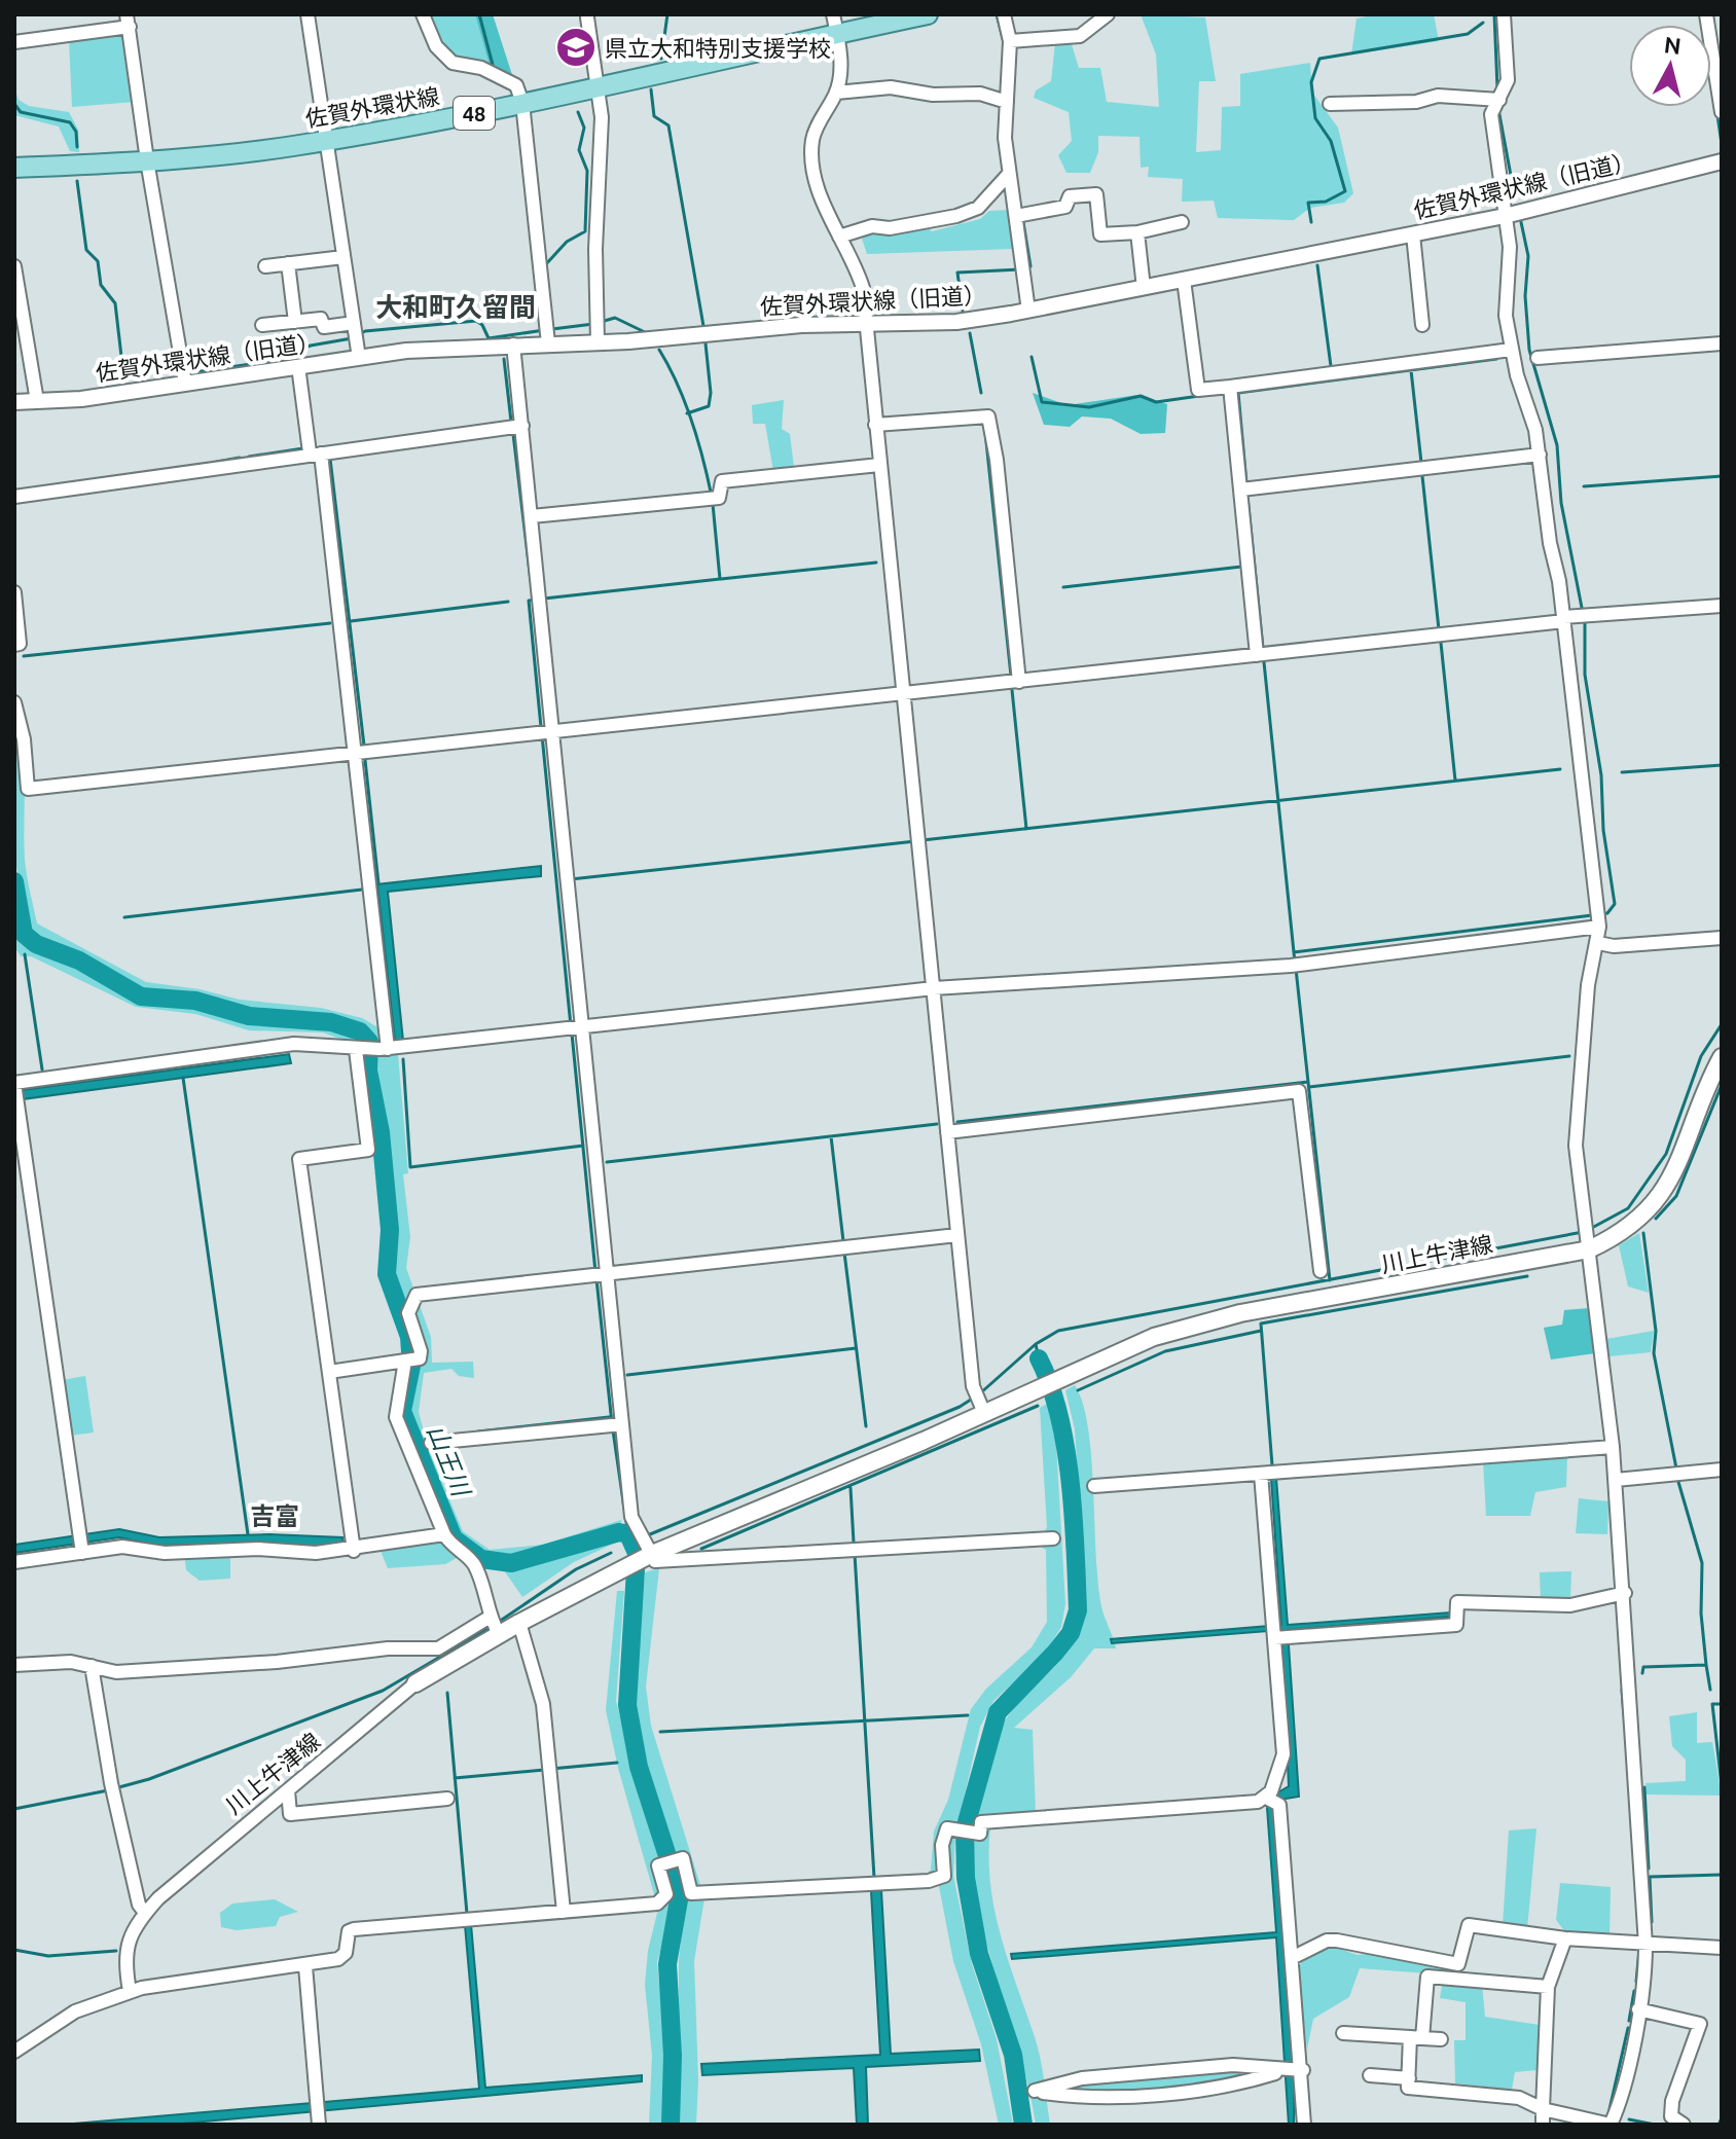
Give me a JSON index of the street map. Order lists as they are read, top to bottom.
{
  "streets": {
    "main road": ["佐賀外環状線", "48", "川上牛津線"],
    "street": ["佐賀外環状線（旧道）"]
  },
  "districts": ["大和町久留間", "吉富"],
  "water": ["山王川"],
  "places": {
    "school or university": ["県立大和特別支援学校"]
  },
  "north": "top"
}
